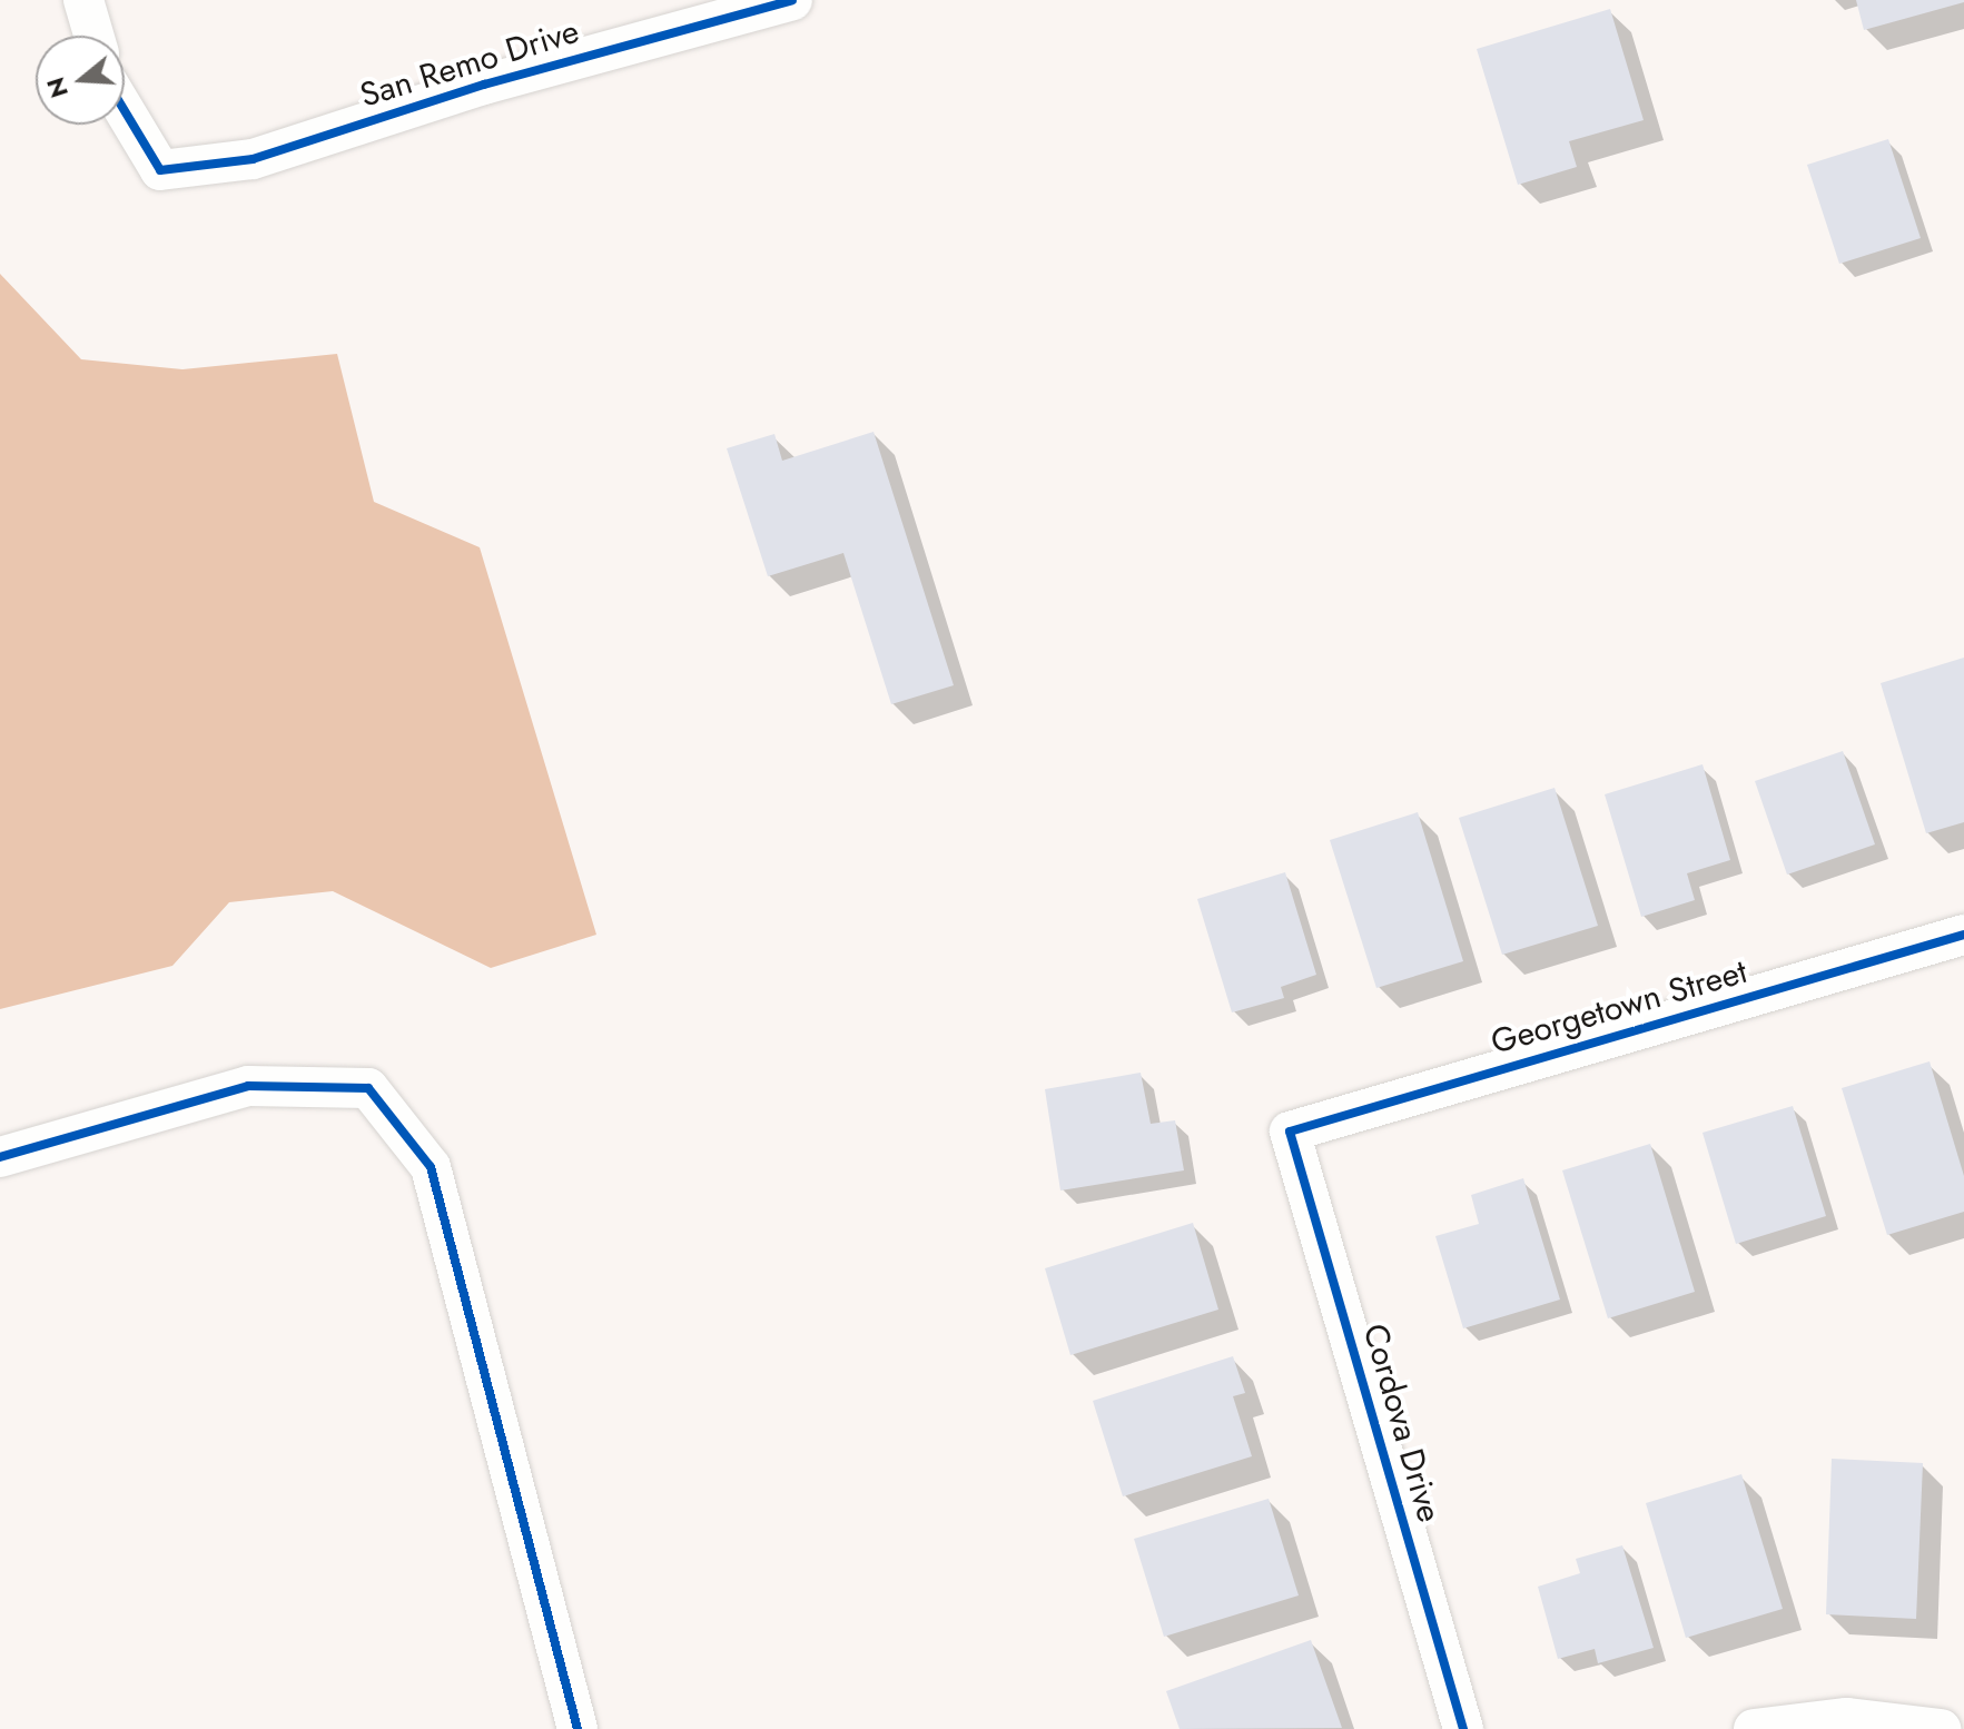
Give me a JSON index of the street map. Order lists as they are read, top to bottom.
{
  "streets": {
    "street": ["San Remo Drive", "Georgetown Street", "Cordova Drive"]
  },
  "crossings": [
    ["Georgetown Street", "Cordova Drive"]
  ],
  "north": "left"
}
